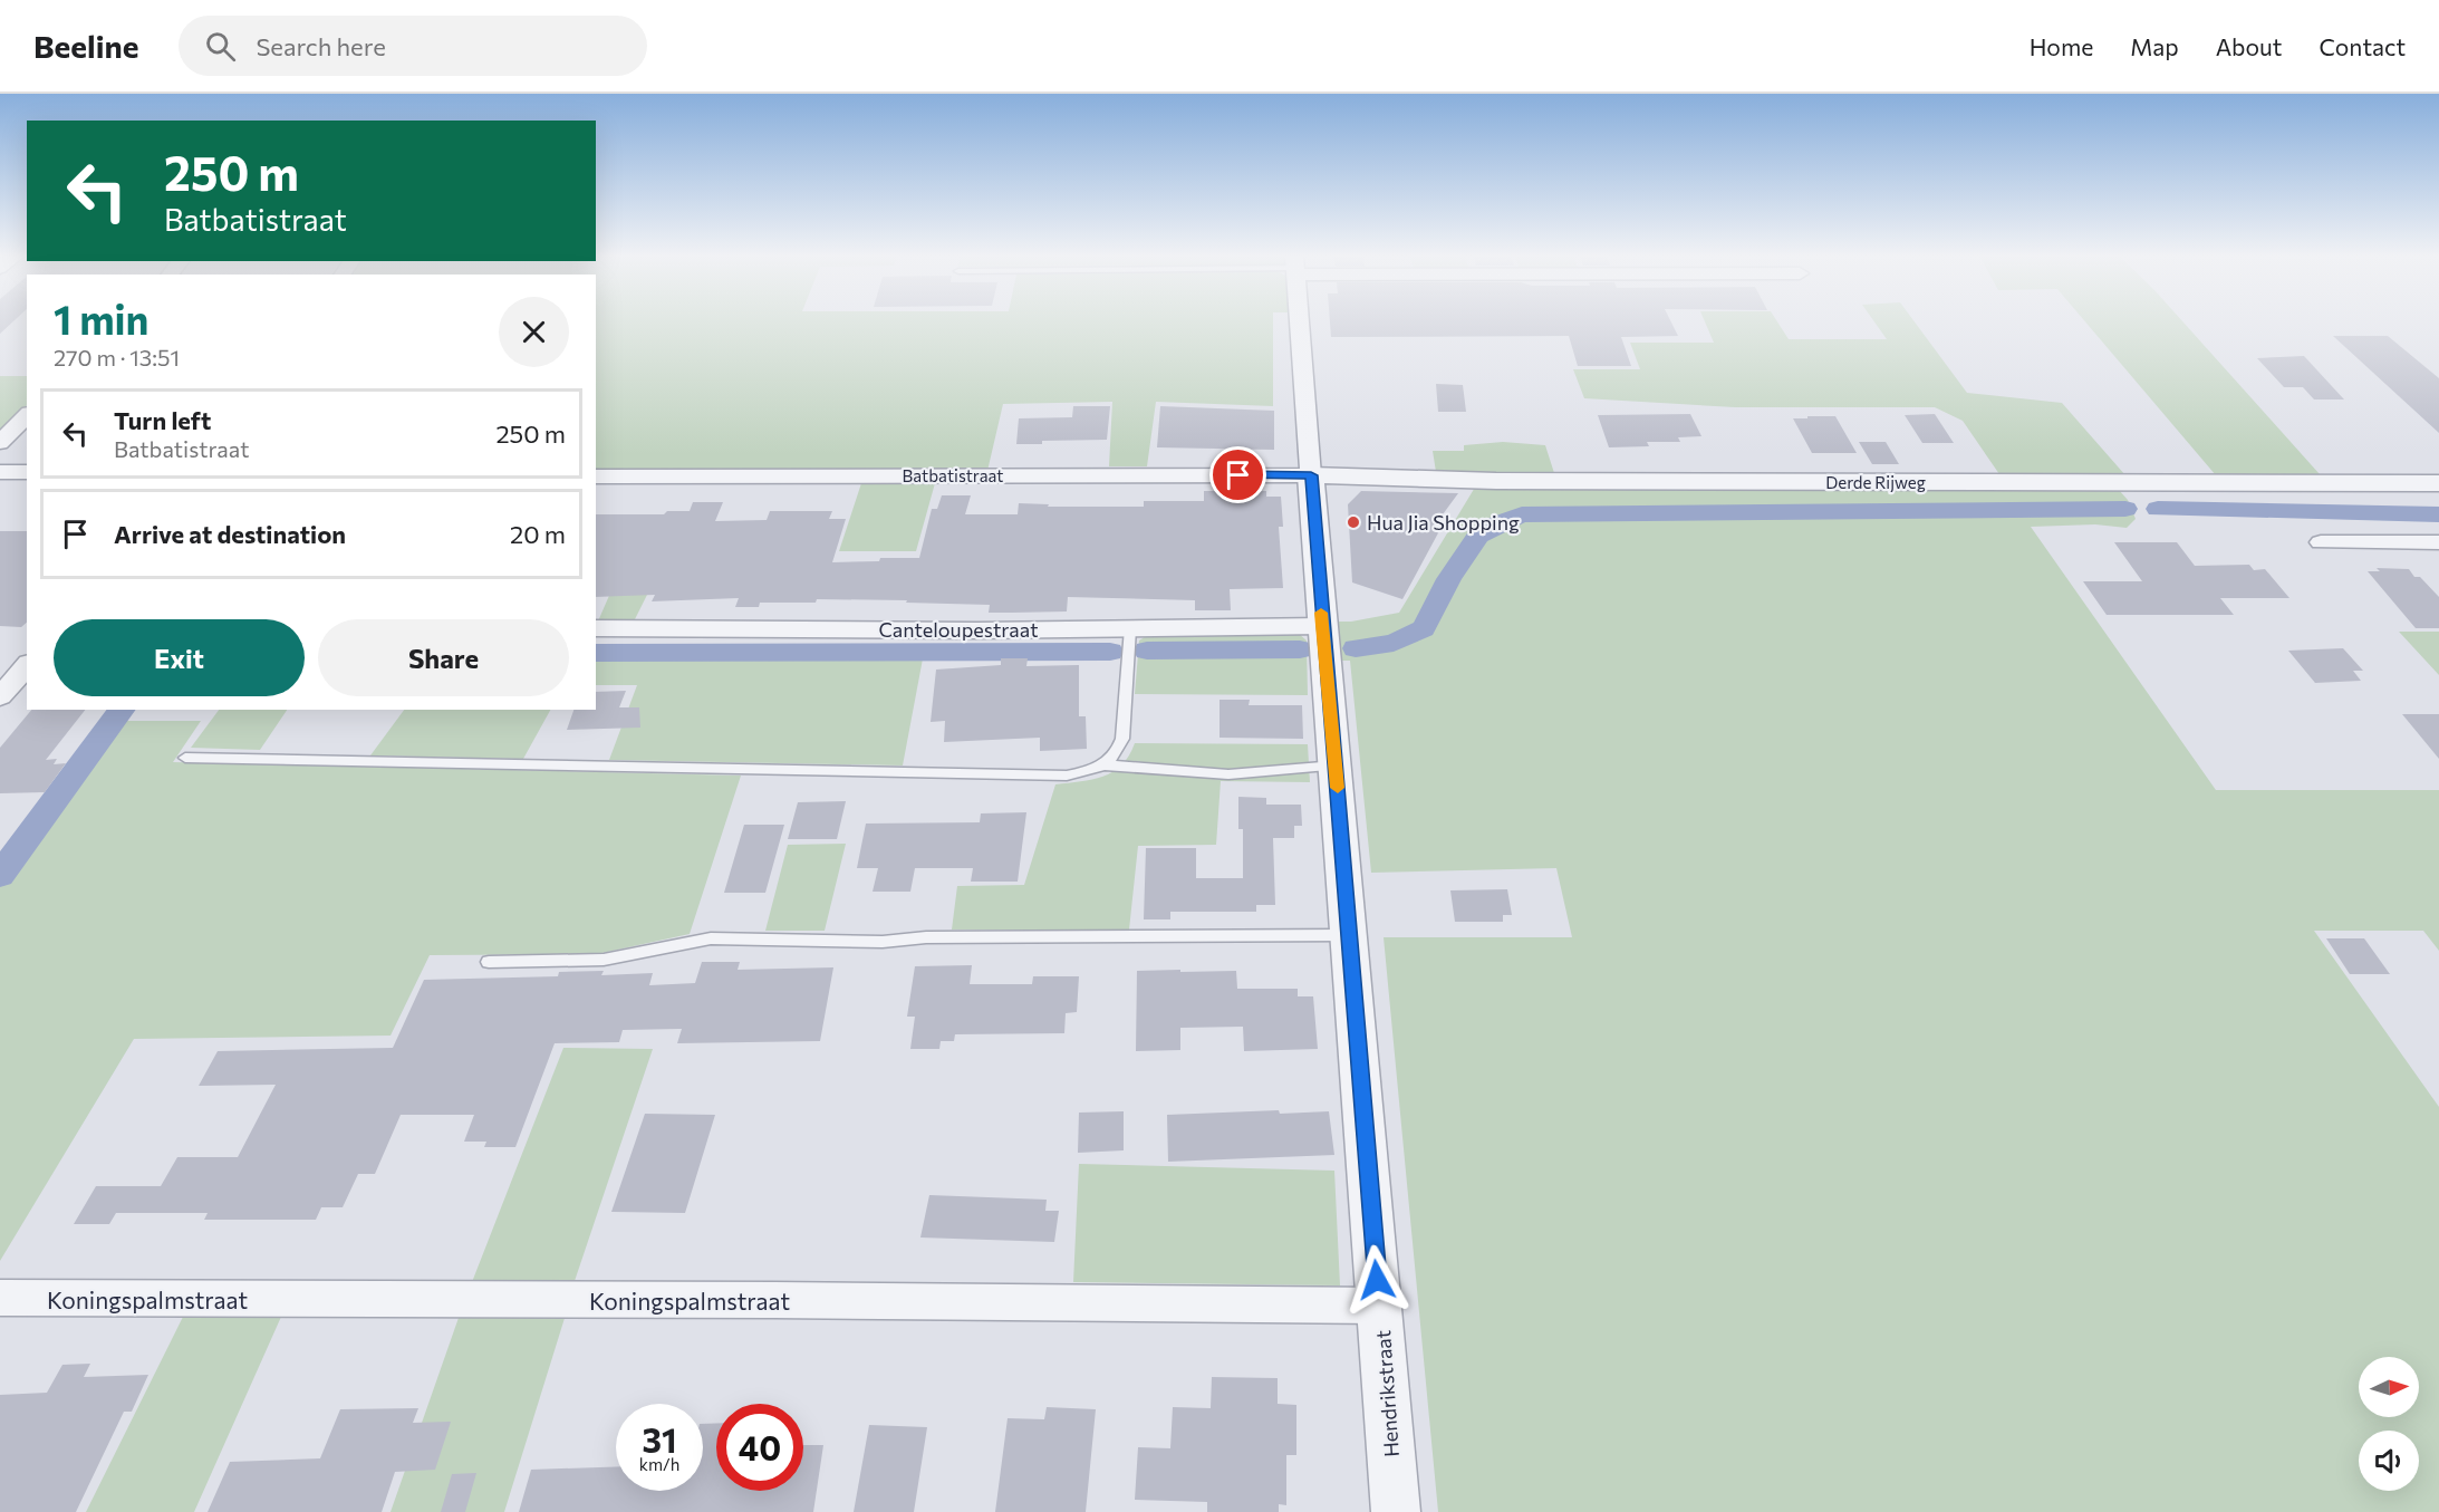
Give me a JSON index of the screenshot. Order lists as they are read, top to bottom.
{
  "streets": {
    "street": [
      "Batbatistraat",
      "Derde Rijweg",
      "Canteloupestraat",
      "Koningspalmstraat",
      "Hendrikstraat"
    ]
  },
  "crossings": [
    ["Batbatistraat", "Derde Rijweg"],
    ["Batbatistraat", "Hendrikstraat"],
    ["Derde Rijweg", "Hendrikstraat"],
    ["Canteloupestraat", "Hendrikstraat"],
    ["Koningspalmstraat", "Hendrikstraat"]
  ],
  "places": ["Hua Jia Shopping"],
  "north": "right",
  "page": {
    "header": "Beeline",
    "search": "Search here",
    "nav": [
      "Home",
      "Map",
      "About",
      "Contact"
    ],
    "turn": ["250 m", "Batbatistraat"],
    "heading": ["1 min", "270 m · 13:51"],
    "list": [
      {
        "name": "Turn left",
        "note": "Batbatistraat",
        "value": "250 m"
      },
      {
        "name": "Arrive at destination",
        "value": "20 m"
      }
    ],
    "buttons": ["Exit", "Share"],
    "speed": "31 km/h",
    "limit": "40"
  }
}
